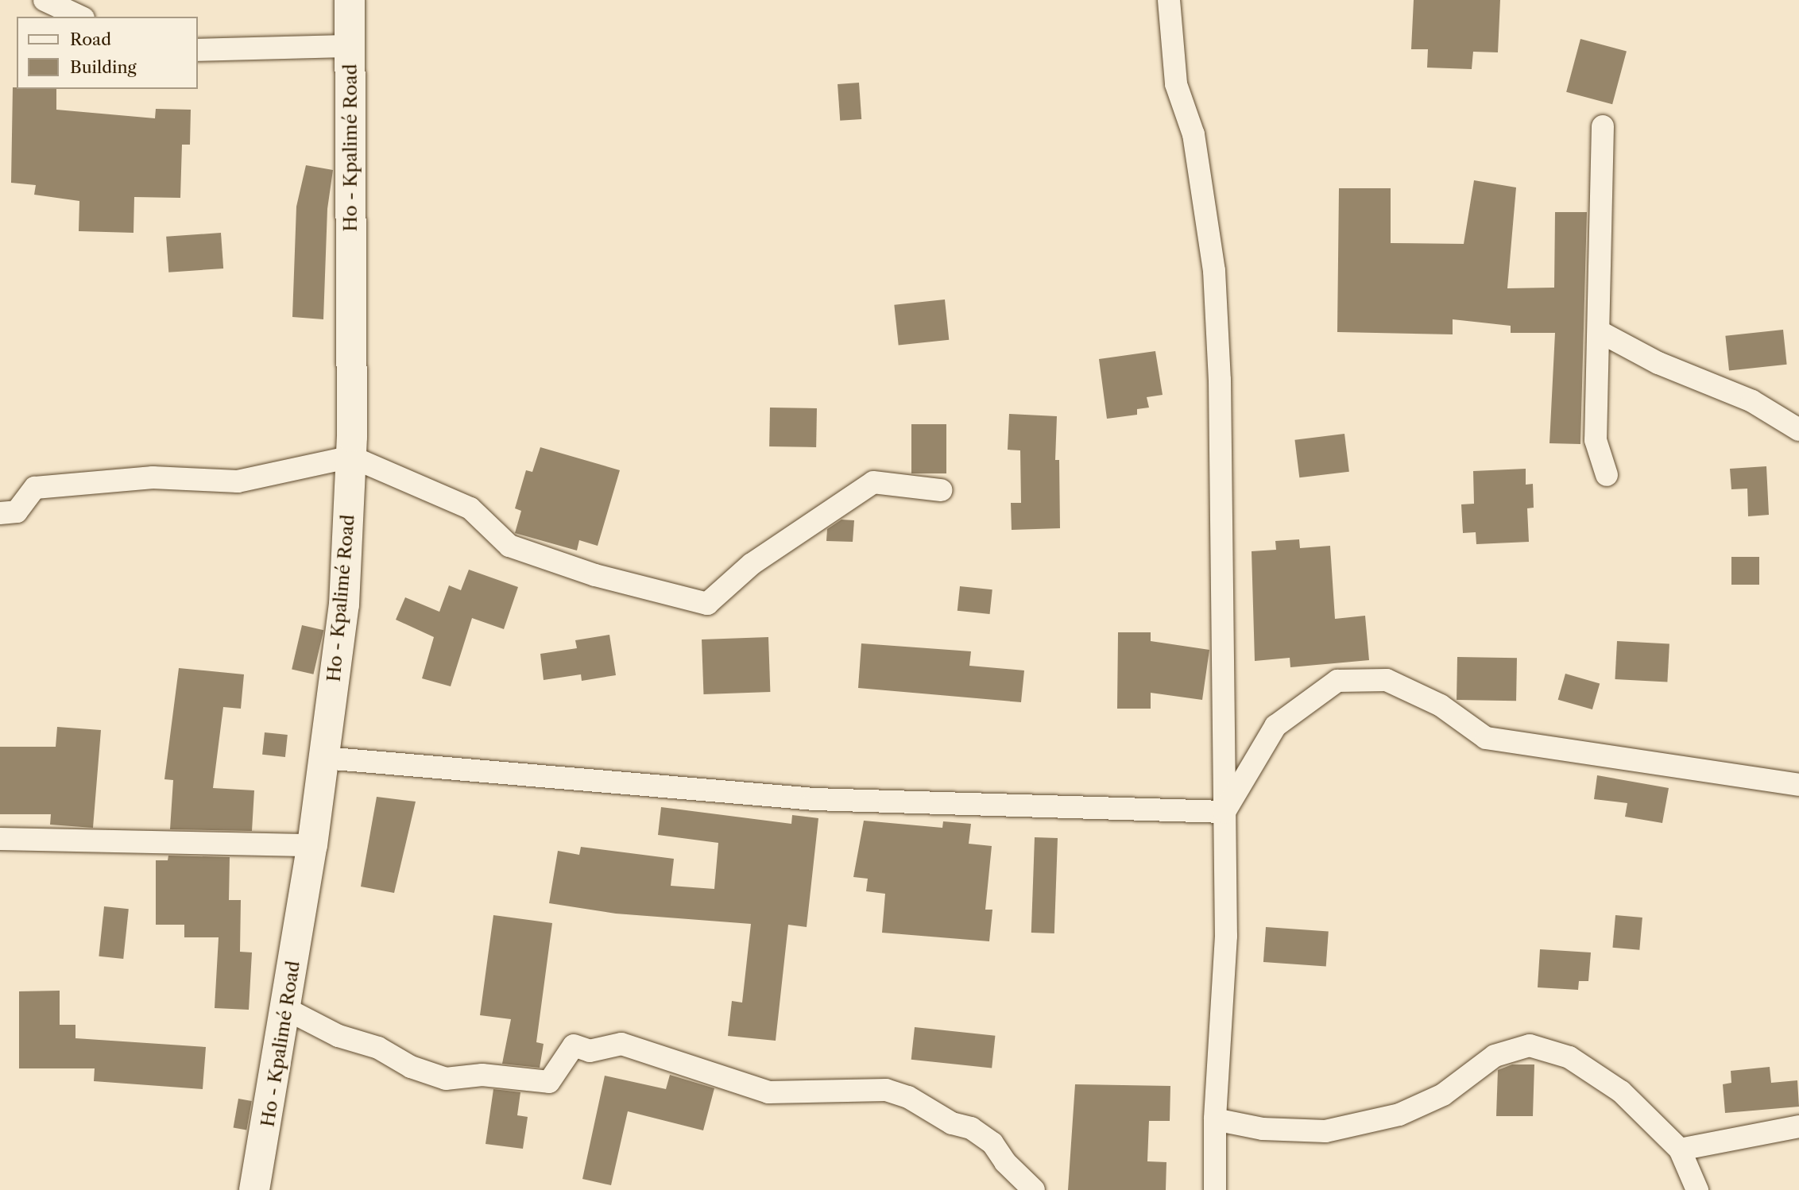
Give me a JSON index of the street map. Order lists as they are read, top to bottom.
{
  "streets": {
    "main road": ["Ho - Kpalimé Road"]
  },
  "legend": ["Road", "Building"]
}
